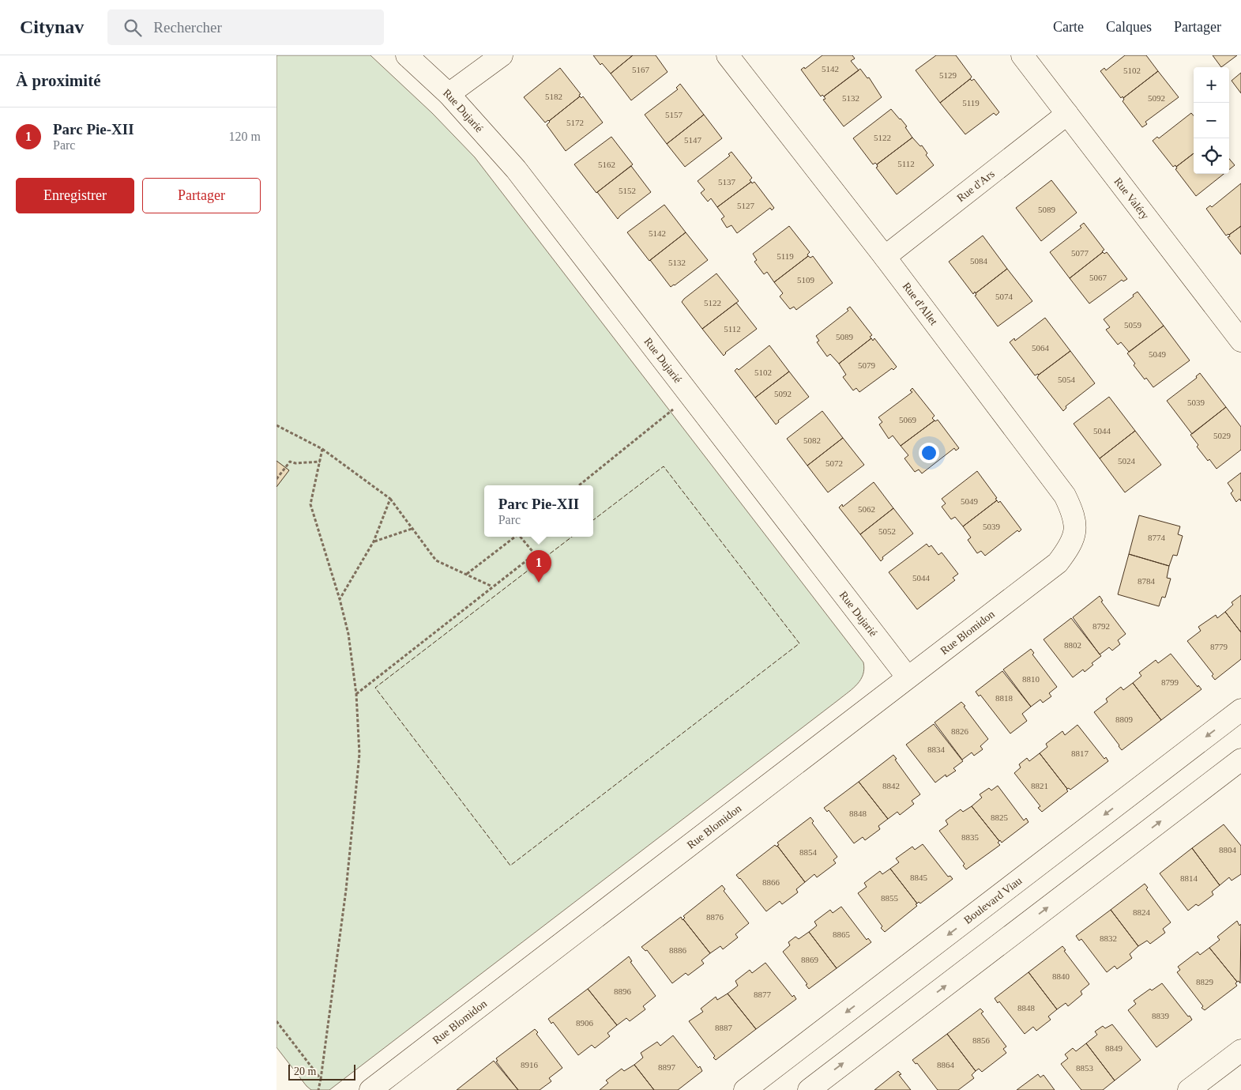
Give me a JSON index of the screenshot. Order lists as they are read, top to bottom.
{
  "streets": {
    "street": [
      "Rue Dujarié",
      "Rue d'Ars",
      "Rue Valéry",
      "Rue d'Allet",
      "Rue Blomidon",
      "Boulevard Viau"
    ]
  },
  "crossings": [
    ["Rue Dujarié", "Rue Blomidon"],
    ["Rue d'Ars", "Rue Valéry"],
    ["Rue d'Ars", "Rue d'Allet"],
    ["Rue d'Allet", "Rue Blomidon"]
  ],
  "house_numbers": [
    "5142",
    "5167",
    "5102",
    "5129",
    "5182",
    "5132",
    "5092",
    "5119",
    "5157",
    "5172",
    "5122",
    "5147",
    "5112",
    "5162",
    "5137",
    "5152",
    "5127",
    "5089",
    "5142",
    "5077",
    "5119",
    "5084",
    "5132",
    "5067",
    "5109",
    "5074",
    "5122",
    "5059",
    "5112",
    "5089",
    "5064",
    "5049",
    "5079",
    "5102",
    "5054",
    "5092",
    "5039",
    "5069",
    "5044",
    "5029",
    "5082",
    "5024",
    "5072",
    "5049",
    "5062",
    "5039",
    "5052",
    "8774",
    "5044",
    "8784",
    "8792",
    "8802",
    "8779",
    "8810",
    "8799",
    "8818",
    "8809",
    "8826",
    "8834",
    "8817",
    "8842",
    "8821",
    "8848",
    "8825",
    "8835",
    "8804",
    "8854",
    "8845",
    "8814",
    "8866",
    "8855",
    "8824",
    "8876",
    "8865",
    "8832",
    "8886",
    "8869",
    "8840",
    "8829",
    "8896",
    "8877",
    "8848",
    "8839",
    "8906",
    "8887",
    "8856",
    "8849",
    "8916",
    "8864",
    "8897",
    "8853"
  ],
  "scale_bar": "20 m",
  "page": {
    "header": "Citynav",
    "search": "Rechercher",
    "nav": ["Carte", "Calques", "Partager"],
    "heading": "À proximité",
    "map_buttons": ["+", "−"],
    "list": [
      {
        "mark": "1",
        "name": "Parc Pie-XII",
        "note": "Parc",
        "value": "120 m"
      }
    ],
    "buttons": ["Enregistrer", "Partager"],
    "popup": ["Parc Pie-XII", "Parc"],
    "pins": "1",
    "scale": "20 m"
  }
}
